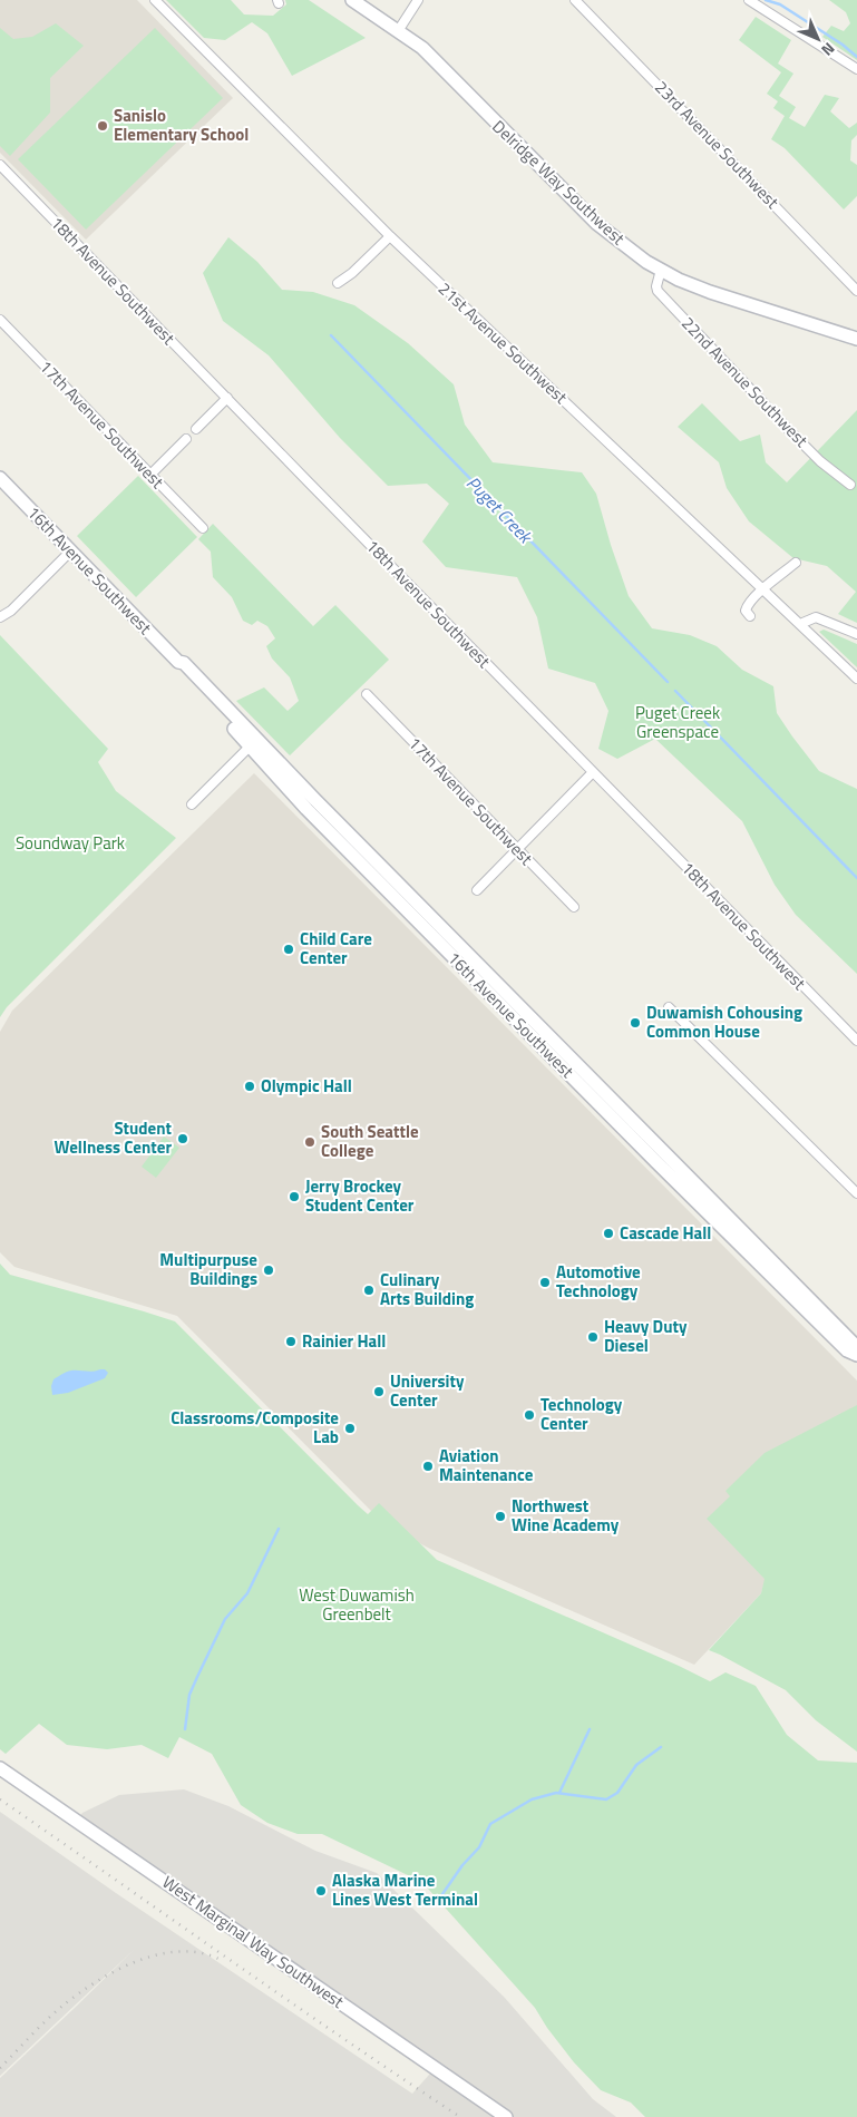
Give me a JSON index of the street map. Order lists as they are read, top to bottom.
{
  "streets": {
    "street": [
      "23rd Avenue Southwest",
      "Delridge Way Southwest",
      "18th Avenue Southwest",
      "21st Avenue Southwest",
      "22nd Avenue Southwest",
      "17th Avenue Southwest",
      "16th Avenue Southwest",
      "West Marginal Way Southwest"
    ]
  },
  "crossings": [
    ["Delridge Way Southwest", "22nd Avenue Southwest"]
  ],
  "water": ["Puget Creek"],
  "parks": ["Puget Creek Greenspace", "Soundway Park", "West Duwamish Greenbelt"],
  "places": [
    "Sanislo Elementary School",
    "Child Care Center",
    "Duwamish Cohousing Common House",
    "Olympic Hall",
    "Student Wellness Center",
    "South Seattle College",
    "Jerry Brockey Student Center",
    "Cascade Hall",
    "Multipurpuse Buildings",
    "Automotive Technology",
    "Culinary Arts Building",
    "Heavy Duty Diesel",
    "Rainier Hall",
    "University Center",
    "Technology Center",
    "Classrooms/Composite Lab",
    "Aviation Maintenance",
    "Northwest Wine Academy",
    "Alaska Marine Lines West Terminal"
  ],
  "north": "bottom right"
}
